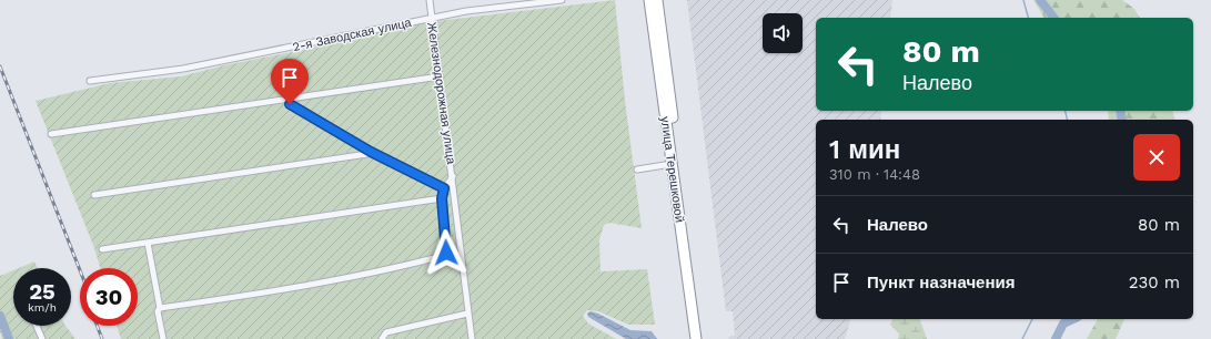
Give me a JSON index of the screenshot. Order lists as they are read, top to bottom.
{
  "streets": {
    "highway": ["улица Терешковой"],
    "street": ["2-я Заводская улица", "Железнодорожная улица"]
  },
  "crossings": [
    ["2-я Заводская улица", "Железнодорожная улица"]
  ],
  "page": {
    "turn": ["80 m", "Налево"],
    "heading": ["1 мин", "310 m · 14:48"],
    "list": [
      {
        "name": "Налево",
        "value": "80 m"
      },
      {
        "name": "Пункт назначения",
        "value": "230 m"
      }
    ],
    "speed": "25 km/h",
    "limit": "30"
  }
}
